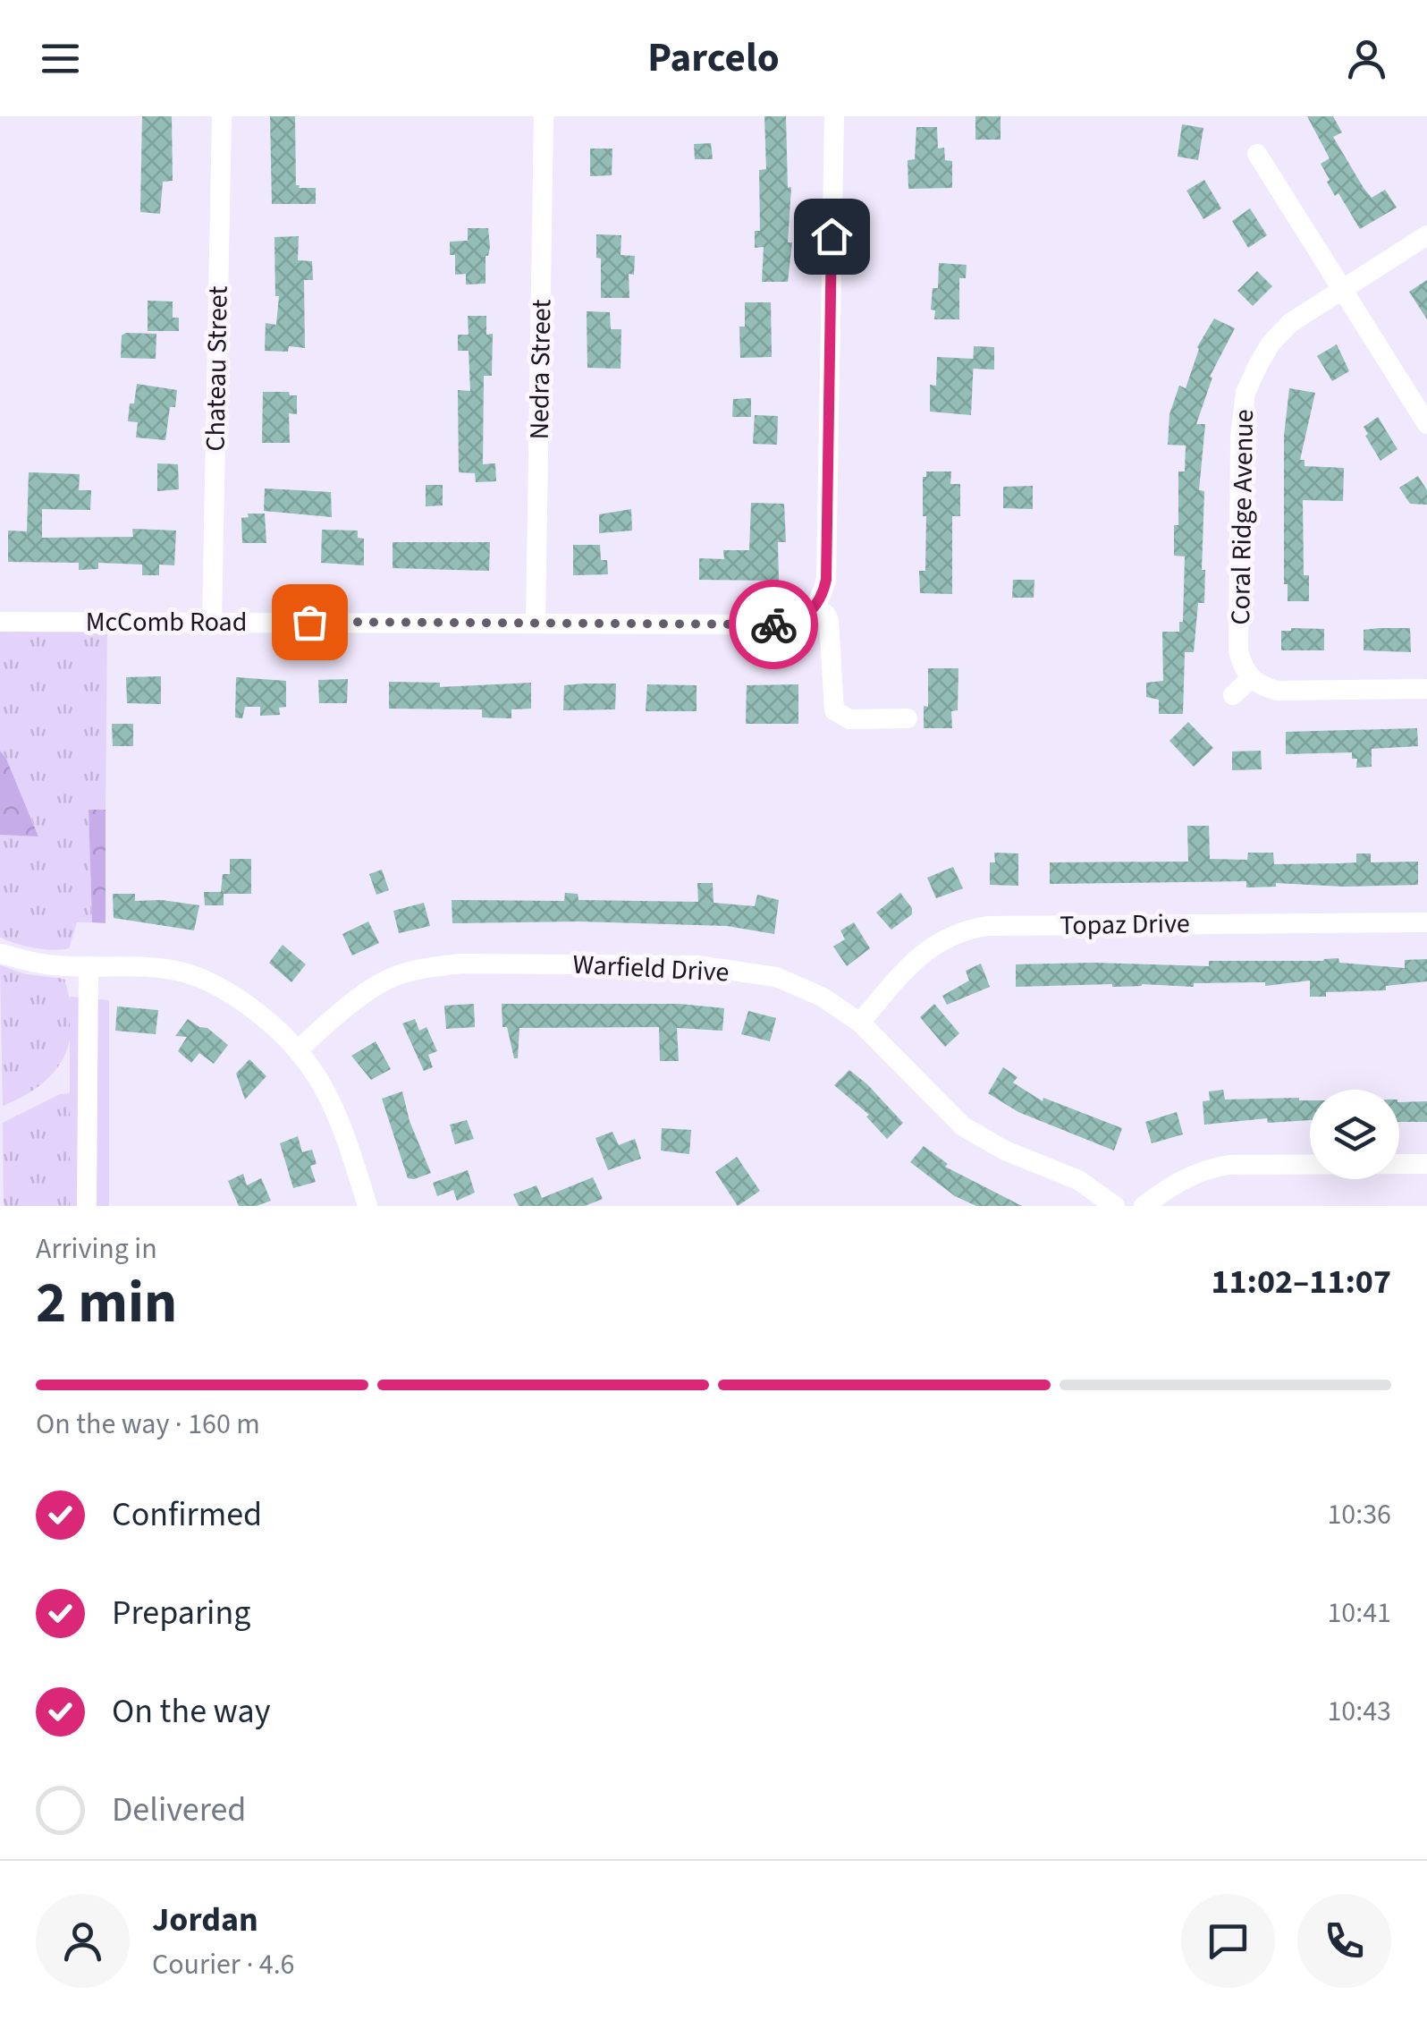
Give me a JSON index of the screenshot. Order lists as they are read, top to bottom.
{
  "streets": {
    "street": [
      "Chateau Street",
      "Nedra Street",
      "Coral Ridge Avenue",
      "McComb Road",
      "Topaz Drive",
      "Warfield Drive"
    ]
  },
  "crossings": [
    ["Chateau Street", "McComb Road"],
    ["Nedra Street", "McComb Road"],
    ["Topaz Drive", "Warfield Drive"]
  ],
  "page": {
    "header": "Parcelo",
    "heading": ["2 min", "Arriving in", "11:02–11:07"],
    "panel": ["Jordan", "Courier · 4.6"],
    "bar": "On the way · 160 m",
    "list": [
      ["Confirmed", "10:36"],
      ["Preparing", "10:41"],
      ["On the way", "10:43"],
      "Delivered"
    ]
  }
}
